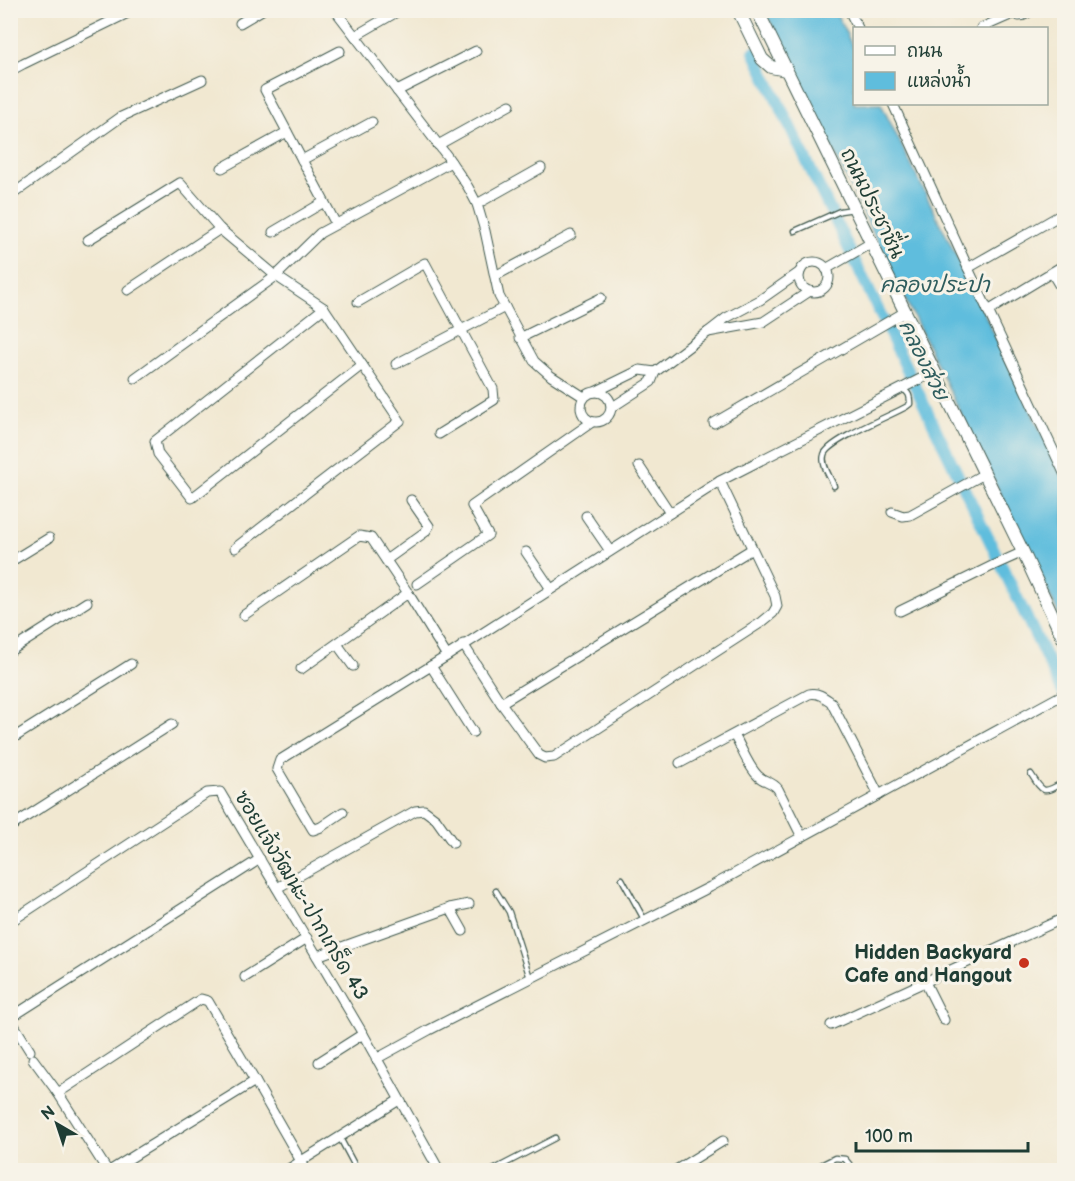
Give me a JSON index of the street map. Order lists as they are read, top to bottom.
{
  "streets": {
    "street": ["ถนนประชาชื่น", "ซอยแจ้งวัฒนะ-ปากเกร็ด 43"]
  },
  "water": ["คลองประปา", "คลองส่วย"],
  "places": ["Hidden Backyard Cafe and Hangout"],
  "legend": ["ถนน", "แหล่งน้ำ"],
  "scale_bar": "100 m",
  "north": "top left"
}
